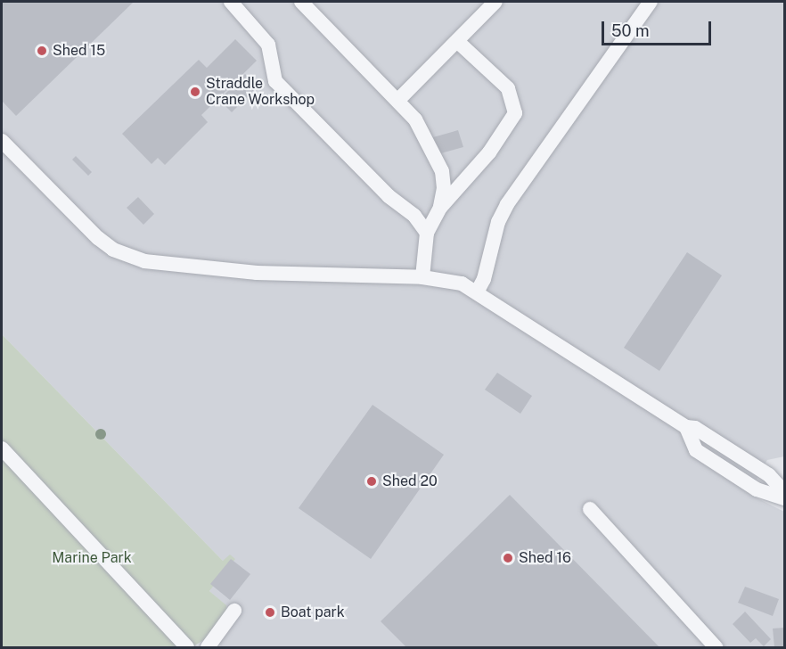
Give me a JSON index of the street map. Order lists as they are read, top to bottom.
{
  "parks": ["Marine Park"],
  "places": [
    "Shed 15",
    "Straddle Crane Workshop",
    "Shed 20",
    "Shed 16",
    "Boat park"
  ],
  "scale_bar": "50 m"
}
